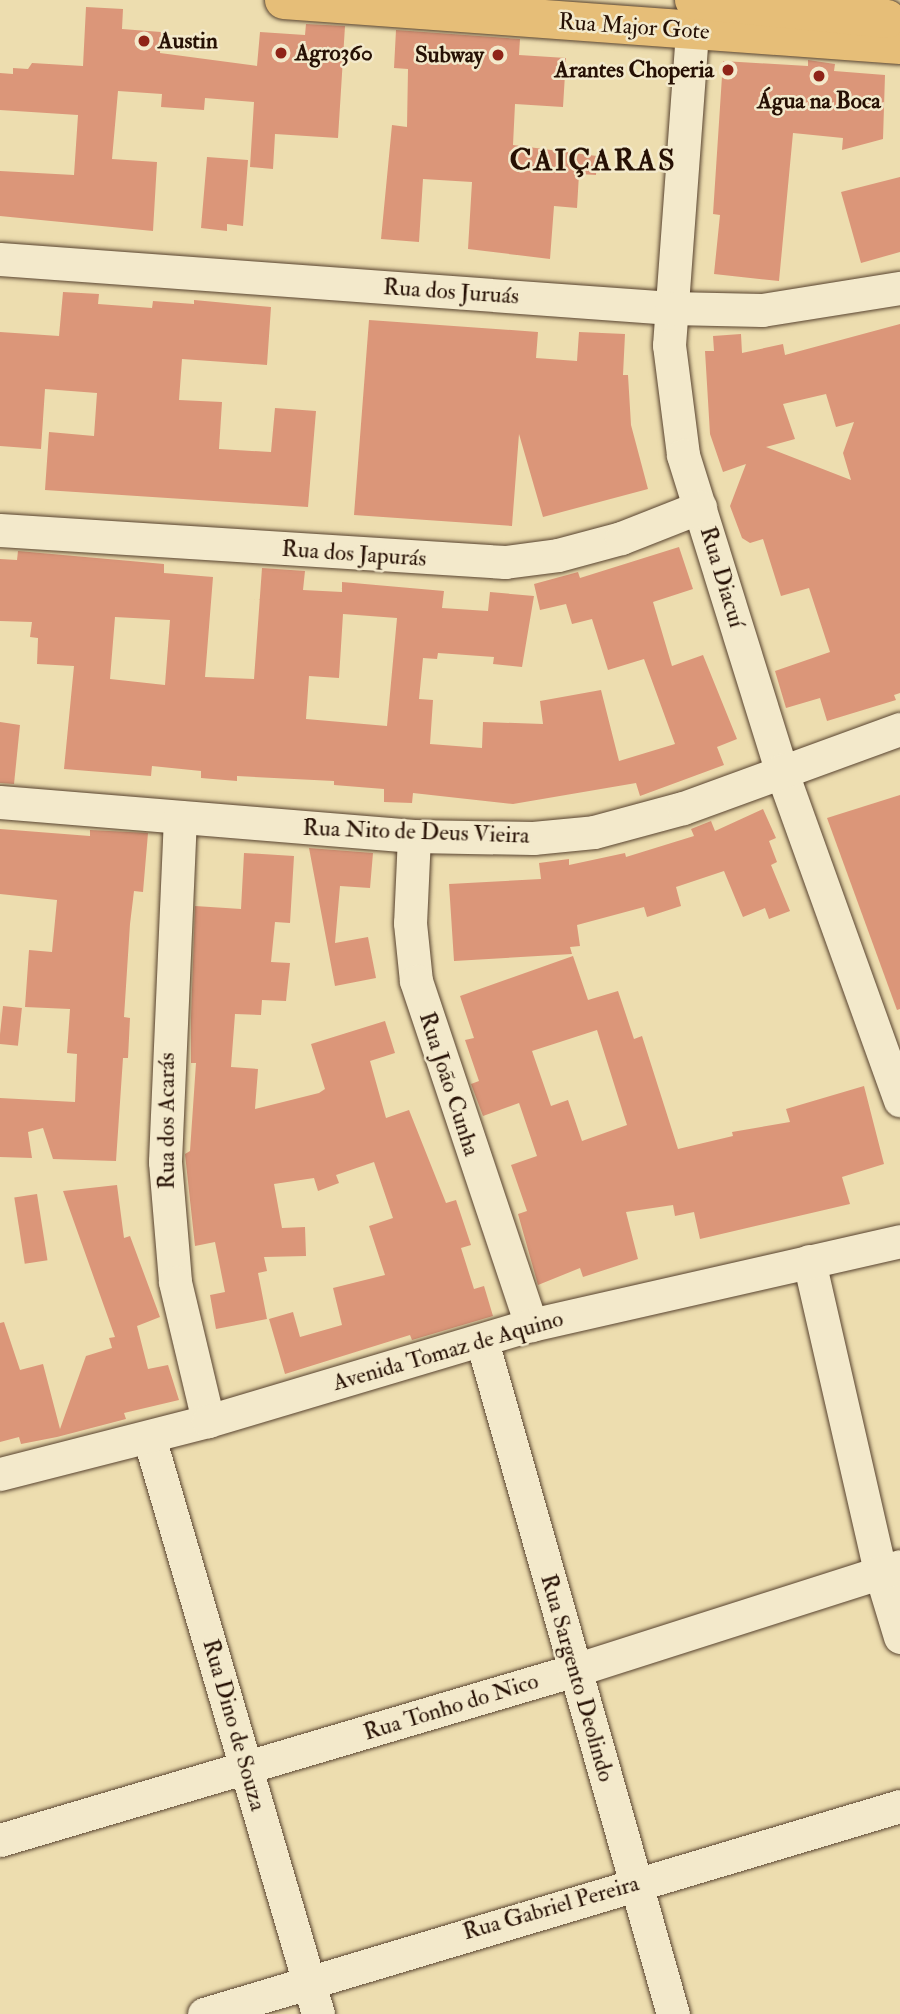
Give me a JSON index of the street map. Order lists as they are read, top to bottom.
{
  "streets": {
    "main road": ["Rua Major Gote"],
    "street": [
      "Rua dos Juruás",
      "Rua dos Japurás",
      "Rua Diacuí",
      "Rua Nito de Deus Vieira",
      "Rua João Cunha",
      "Rua dos Acarás",
      "Avenida Tomaz de Aquino",
      "Rua Sargento Deolindo",
      "Rua Tonho do Nico",
      "Rua Dino de Souza",
      "Rua Gabriel Pereira"
    ]
  },
  "crossings": [
    ["Rua Major Gote", "Rua Diacuí"],
    ["Rua dos Juruás", "Rua Diacuí"],
    ["Rua dos Japurás", "Rua Diacuí"],
    ["Rua Diacuí", "Rua Nito de Deus Vieira"],
    ["Rua Nito de Deus Vieira", "Rua João Cunha"],
    ["Rua Nito de Deus Vieira", "Rua dos Acarás"],
    ["Rua João Cunha", "Avenida Tomaz de Aquino"],
    ["Rua dos Acarás", "Avenida Tomaz de Aquino"],
    ["Avenida Tomaz de Aquino", "Rua Sargento Deolindo"],
    ["Avenida Tomaz de Aquino", "Rua Dino de Souza"],
    ["Rua Sargento Deolindo", "Rua Tonho do Nico"],
    ["Rua Sargento Deolindo", "Rua Gabriel Pereira"],
    ["Rua Tonho do Nico", "Rua Dino de Souza"],
    ["Rua Dino de Souza", "Rua Gabriel Pereira"]
  ],
  "districts": ["CAIÇARAS"],
  "places": [
    "Austin",
    "Agro360",
    "Subway",
    "Arantes Choperia",
    "Água na Boca"
  ]
}
